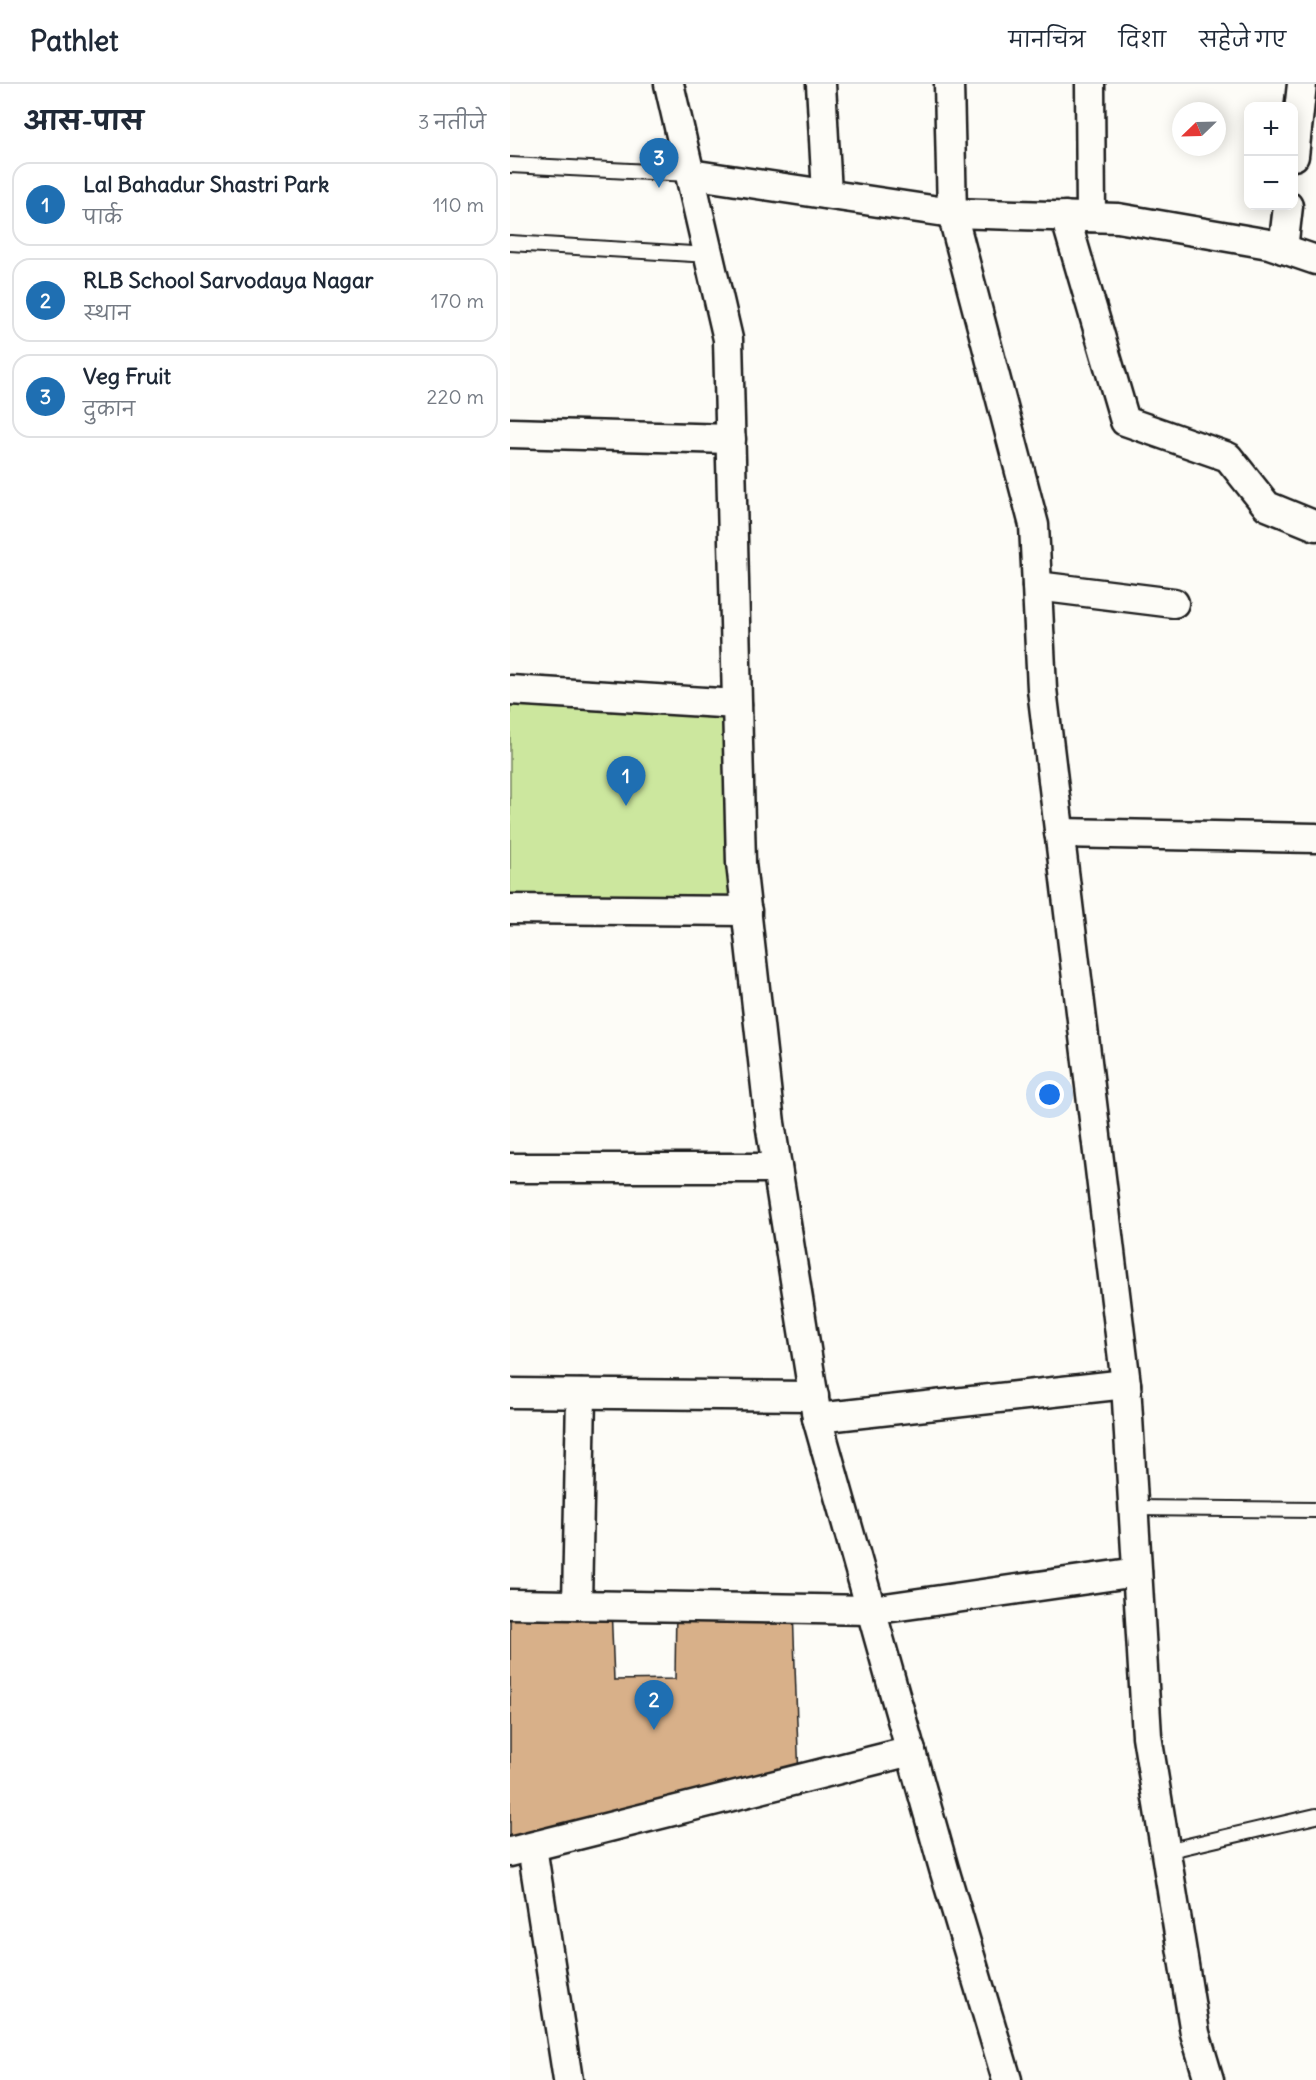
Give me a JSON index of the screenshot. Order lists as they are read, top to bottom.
{
  "north": "bottom left",
  "page": {
    "header": "Pathlet",
    "nav": ["मानचित्र", "दिशा", "सहेजे गए"],
    "heading": ["आस-पास", "3 नतीजे"],
    "map_buttons": ["+", "−"],
    "pins": ["3", "1", "2"],
    "list": [
      {
        "mark": "1",
        "name": "Lal Bahadur Shastri Park",
        "note": "पार्क",
        "value": "110 m"
      },
      {
        "mark": "2",
        "name": "RLB School Sarvodaya Nagar",
        "note": "स्थान",
        "value": "170 m"
      },
      {
        "mark": "3",
        "name": "Veg Fruit",
        "note": "दुकान",
        "value": "220 m"
      }
    ]
  }
}
